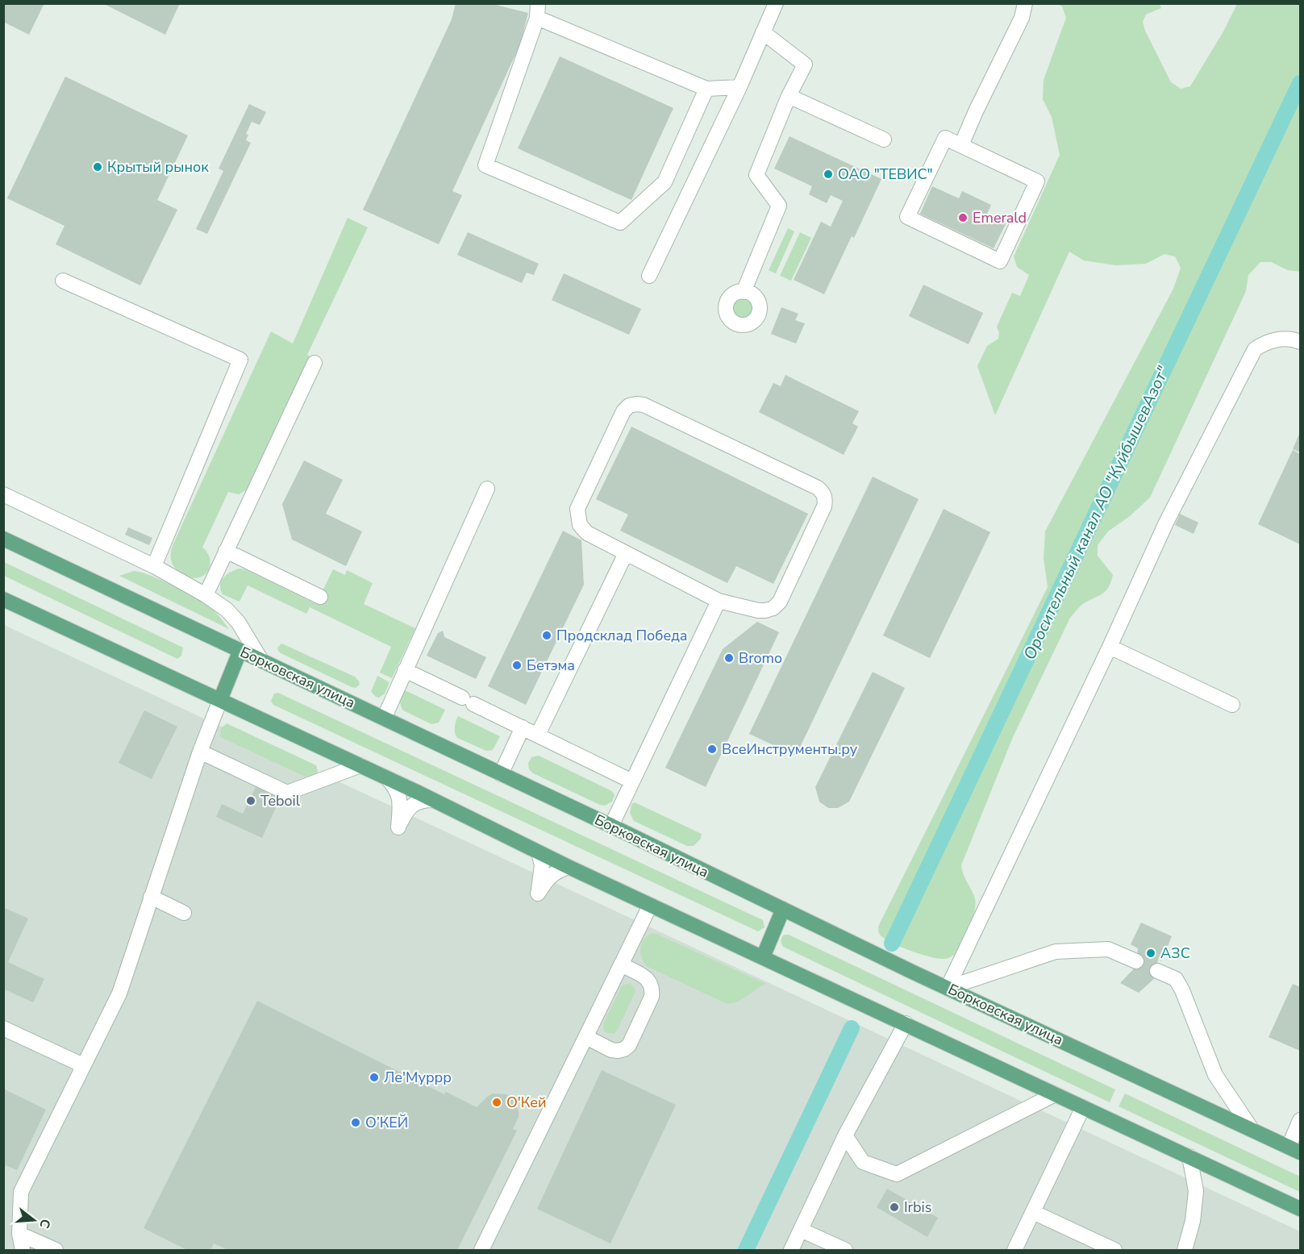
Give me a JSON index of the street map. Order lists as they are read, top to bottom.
{
  "streets": {
    "main road": ["Борковская улица"]
  },
  "water": ["Оросительный канал АО \"КуйбышевАзот\""],
  "places": [
    "Крытый рынок",
    "ОАО \"ТЕВИС\"",
    "Emerald",
    "Продсклад Победа",
    "Bromo",
    "Бетэма",
    "ВсеИнструменты.ру",
    "Teboil",
    "АЗС",
    "Ле'Муррр",
    "О'Кей",
    "О’КЕЙ",
    "Irbis"
  ],
  "north": "right"
}
